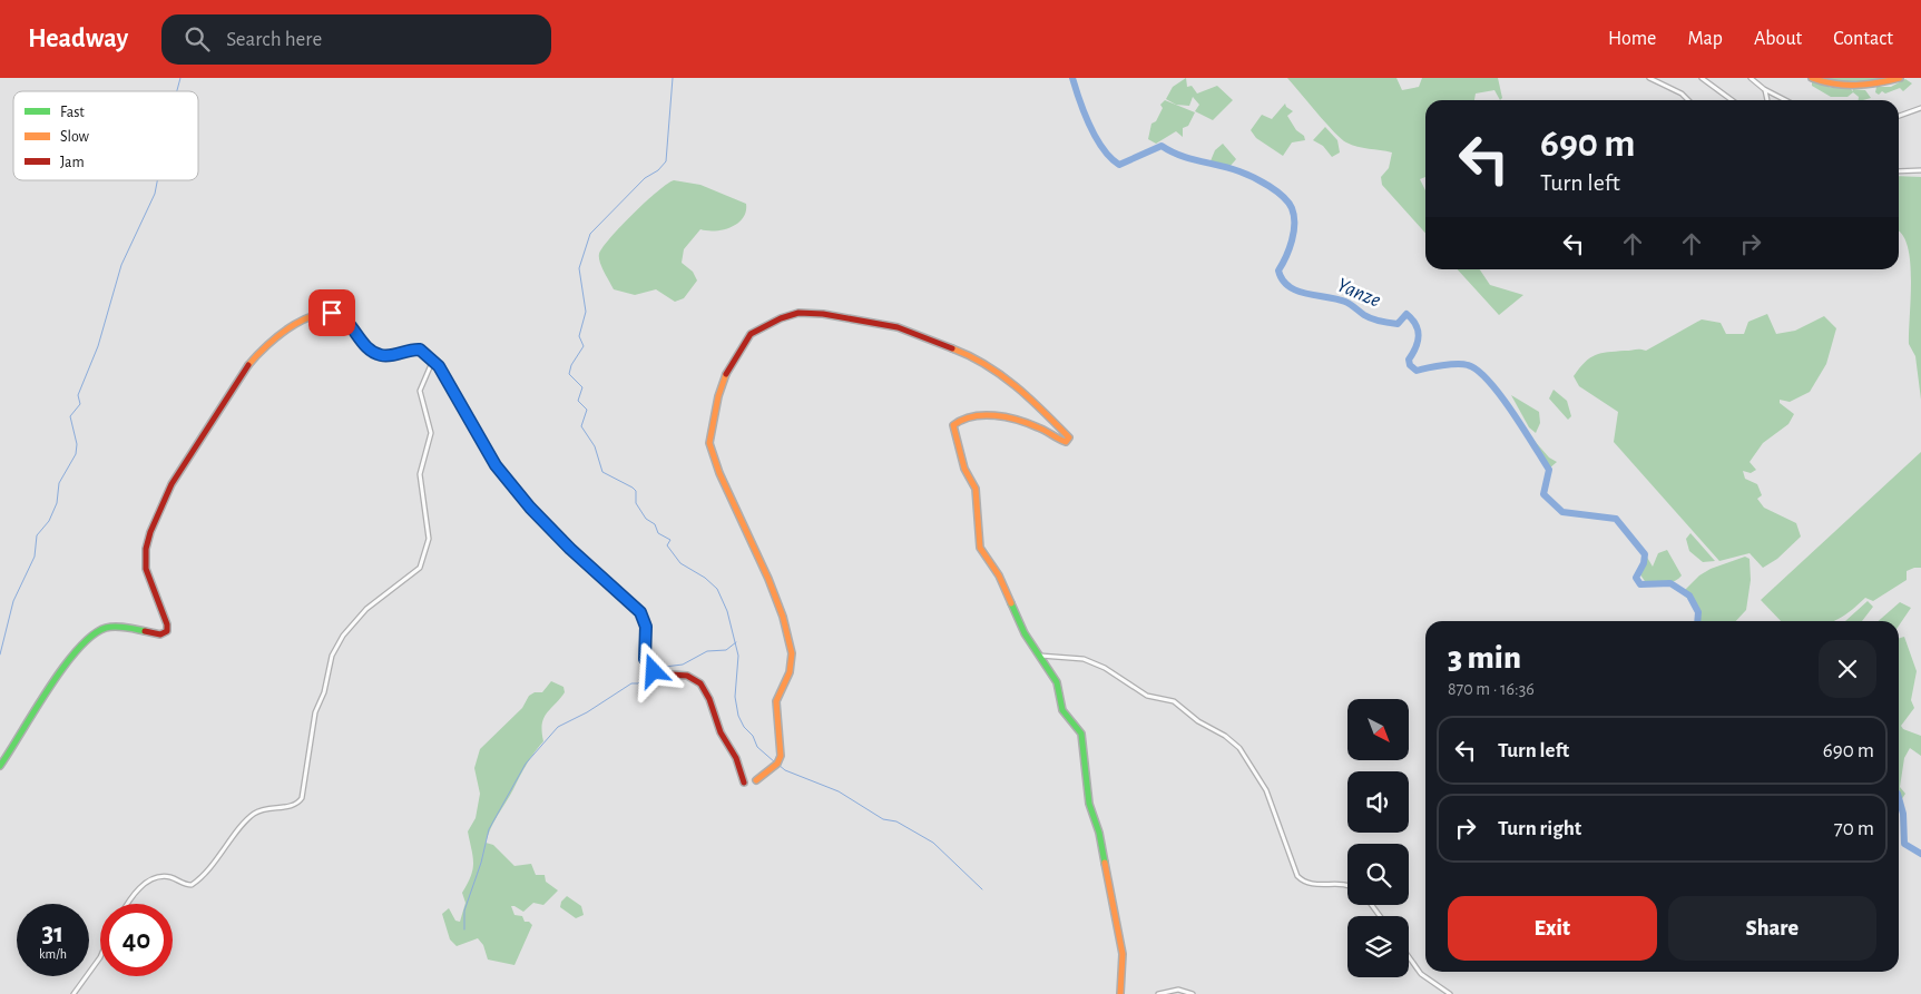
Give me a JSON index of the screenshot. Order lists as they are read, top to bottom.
{
  "water": ["Yanze"],
  "legend": ["Fast", "Slow", "Jam"],
  "north": "bottom right",
  "page": {
    "header": "Headway",
    "search": "Search here",
    "nav": [
      "Home",
      "Map",
      "About",
      "Contact"
    ],
    "turn": ["690 m", "Turn left"],
    "heading": ["3 min", "870 m · 16:36"],
    "list": [
      {
        "name": "Turn left",
        "value": "690 m"
      },
      {
        "name": "Turn right",
        "value": "70 m"
      }
    ],
    "buttons": ["Exit", "Share"],
    "speed": "31 km/h",
    "limit": "40"
  }
}
